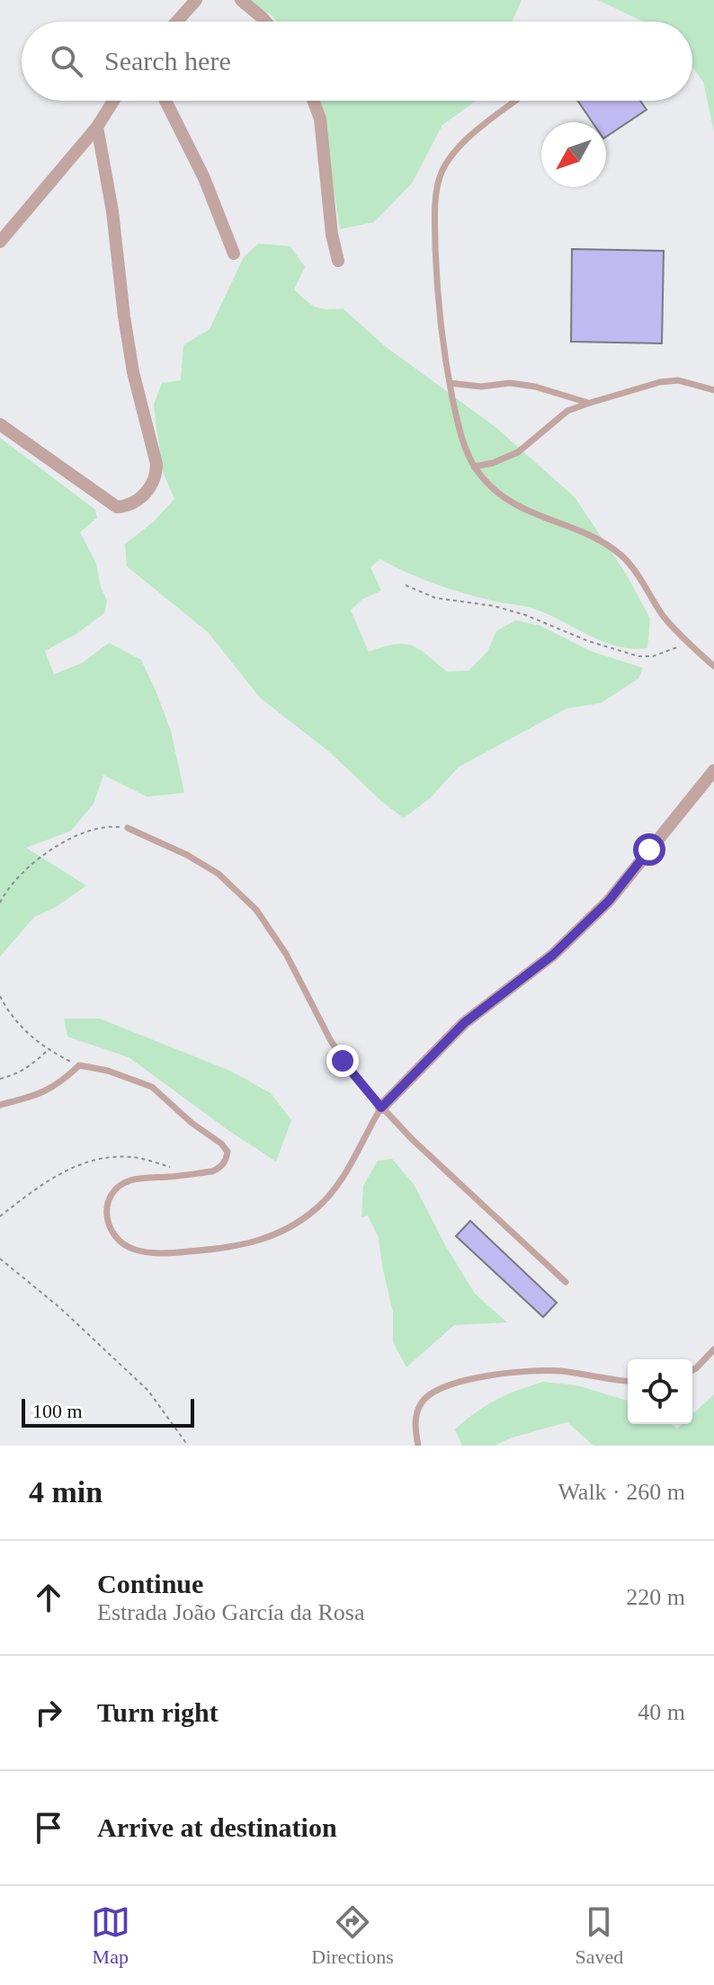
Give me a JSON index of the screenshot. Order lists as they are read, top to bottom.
{
  "scale_bar": "100 m",
  "north": "bottom left",
  "page": {
    "search": "Search here",
    "scale": "100 m",
    "heading": ["4 min", "Walk · 260 m"],
    "list": [
      ["Continue", "Estrada João García da Rosa", "220 m"],
      ["Turn right", "40 m"],
      "Arrive at destination"
    ],
    "nav": ["Map", "Directions", "Saved"]
  }
}
